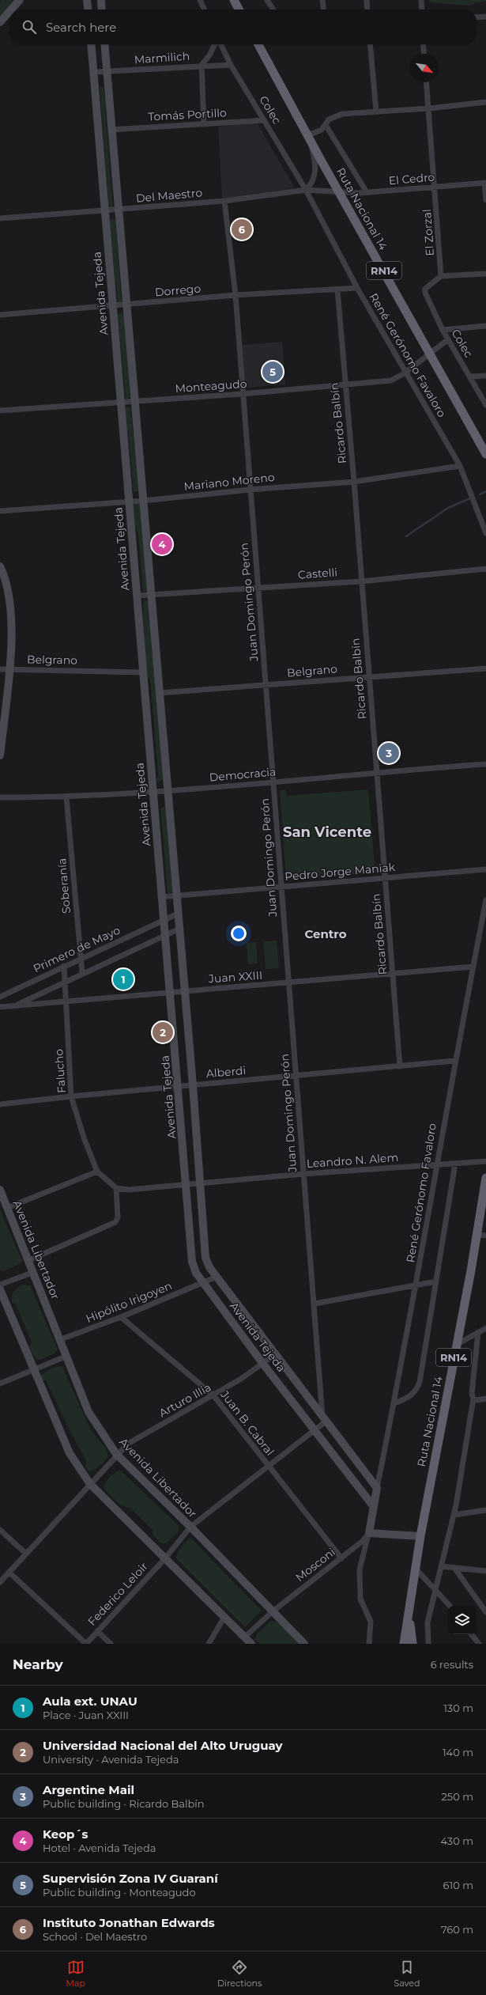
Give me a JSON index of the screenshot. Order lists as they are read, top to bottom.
{
  "streets": {
    "highway": ["Ruta Nacional 14", "RN14"],
    "main road": ["Avenida Tejeda", "Avenida Libertador"],
    "street": [
      "Marmilich",
      "Colec",
      "Tomás Portillo",
      "El Cedro",
      "Del Maestro",
      "El Zorzal",
      "Dorrego",
      "René Gerónomo Favaloro",
      "Monteagudo",
      "Ricardo Balbín",
      "Mariano Moreno",
      "Castelli",
      "Juan Domingo Perón",
      "Belgrano",
      "Democracia",
      "Pedro Jorge Maniak",
      "Soberanía",
      "Primero de Mayo",
      "Juan XXIII",
      "Falucho",
      "Alberdi",
      "Leandro N. Alem",
      "Hipólito Irigoyen",
      "Arturo Illia",
      "Juan B. Cabral",
      "Mosconi",
      "Federico Leloir"
    ]
  },
  "crossings": [
    ["Marmilich", "Colec"],
    ["Marmilich", "Avenida Tejeda"],
    ["Colec", "Tomás Portillo"],
    ["Colec", "Del Maestro"],
    ["Colec", "El Zorzal"],
    ["Colec", "René Gerónomo Favaloro"],
    ["Colec", "Monteagudo"],
    ["Tomás Portillo", "Avenida Tejeda"],
    ["El Cedro", "Del Maestro"],
    ["El Cedro", "Ruta Nacional 14"],
    ["El Cedro", "El Zorzal"],
    ["Del Maestro", "Ruta Nacional 14"],
    ["Del Maestro", "Avenida Tejeda"],
    ["Del Maestro", "René Gerónomo Favaloro"],
    ["Del Maestro", "Juan Domingo Perón"],
    ["Ruta Nacional 14", "Monteagudo"],
    ["Dorrego", "Avenida Tejeda"],
    ["Dorrego", "René Gerónomo Favaloro"],
    ["Dorrego", "Ricardo Balbín"],
    ["Dorrego", "Juan Domingo Perón"],
    ["Avenida Tejeda", "René Gerónomo Favaloro"],
    ["Avenida Tejeda", "Monteagudo"],
    ["Avenida Tejeda", "Mariano Moreno"],
    ["Avenida Tejeda", "Castelli"],
    ["Avenida Tejeda", "Juan Domingo Perón"],
    ["Avenida Tejeda", "Belgrano"],
    ["Avenida Tejeda", "Democracia"],
    ["Avenida Tejeda", "Pedro Jorge Maniak"],
    ["Avenida Tejeda", "Primero de Mayo"],
    ["Avenida Tejeda", "Juan XXIII"],
    ["Avenida Tejeda", "Alberdi"],
    ["Avenida Tejeda", "Leandro N. Alem"],
    ["Avenida Tejeda", "Hipólito Irigoyen"],
    ["Avenida Tejeda", "Arturo Illia"],
    ["Avenida Tejeda", "Federico Leloir"],
    ["René Gerónomo Favaloro", "Monteagudo"],
    ["René Gerónomo Favaloro", "Mariano Moreno"],
    ["René Gerónomo Favaloro", "Juan XXIII"],
    ["René Gerónomo Favaloro", "Alberdi"],
    ["René Gerónomo Favaloro", "Leandro N. Alem"],
    ["Monteagudo", "Ricardo Balbín"],
    ["Monteagudo", "Juan Domingo Perón"],
    ["Ricardo Balbín", "Mariano Moreno"],
    ["Ricardo Balbín", "Castelli"],
    ["Ricardo Balbín", "Belgrano"],
    ["Ricardo Balbín", "Democracia"],
    ["Ricardo Balbín", "Pedro Jorge Maniak"],
    ["Ricardo Balbín", "Juan XXIII"],
    ["Ricardo Balbín", "Alberdi"],
    ["Mariano Moreno", "Juan Domingo Perón"],
    ["Castelli", "Juan Domingo Perón"],
    ["Juan Domingo Perón", "Belgrano"],
    ["Juan Domingo Perón", "Democracia"],
    ["Juan Domingo Perón", "Pedro Jorge Maniak"],
    ["Juan Domingo Perón", "Juan XXIII"],
    ["Juan Domingo Perón", "Alberdi"],
    ["Juan Domingo Perón", "Leandro N. Alem"],
    ["Juan Domingo Perón", "Federico Leloir"],
    ["Democracia", "Soberanía"],
    ["Soberanía", "Primero de Mayo"],
    ["Primero de Mayo", "Falucho"],
    ["Juan XXIII", "Falucho"],
    ["Falucho", "Alberdi"],
    ["Avenida Libertador", "Hipólito Irigoyen"],
    ["Avenida Libertador", "Arturo Illia"],
    ["Avenida Libertador", "Mosconi"],
    ["Avenida Libertador", "Federico Leloir"],
    ["Hipólito Irigoyen", "Juan B. Cabral"],
    ["Arturo Illia", "Juan B. Cabral"],
    ["Juan B. Cabral", "Mosconi"],
    ["Juan B. Cabral", "Federico Leloir"]
  ],
  "districts": ["San Vicente", "Centro"],
  "north": "bottom right",
  "page": {
    "search": "Search here",
    "pins": [
      "6",
      "5",
      "4",
      "3",
      "1",
      "2"
    ],
    "heading": ["Nearby", "6 results"],
    "list": [
      {
        "mark": "1",
        "name": "Aula ext. UNAU",
        "note": "Place · Juan XXIII",
        "value": "130 m"
      },
      {
        "mark": "2",
        "name": "Universidad Nacional del Alto Uruguay",
        "note": "University · Avenida Tejeda",
        "value": "140 m"
      },
      {
        "mark": "3",
        "name": "Argentine Mail",
        "note": "Public building · Ricardo Balbín",
        "value": "250 m"
      },
      {
        "mark": "4",
        "name": "Keop´s",
        "note": "Hotel · Avenida Tejeda",
        "value": "430 m"
      },
      {
        "mark": "5",
        "name": "Supervisión Zona IV Guaraní",
        "note": "Public building · Monteagudo",
        "value": "610 m"
      },
      {
        "mark": "6",
        "name": "Instituto Jonathan Edwards",
        "note": "School · Del Maestro",
        "value": "760 m"
      }
    ],
    "nav": ["Map", "Directions", "Saved"]
  }
}
